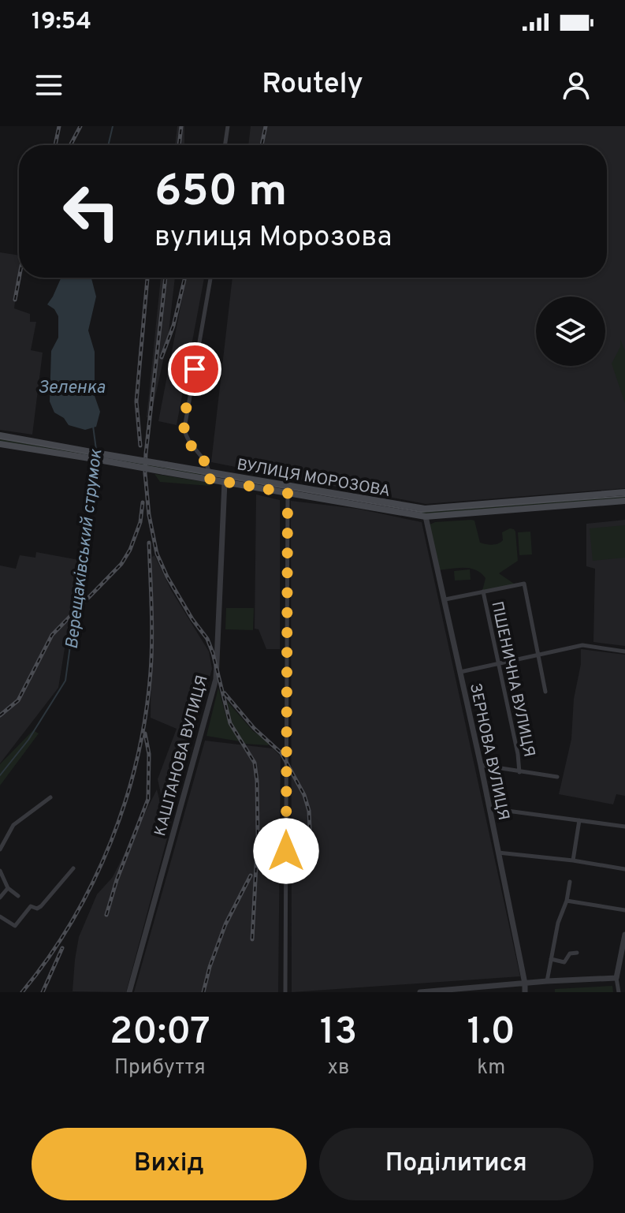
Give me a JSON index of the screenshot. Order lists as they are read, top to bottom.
{
  "streets": {
    "main road": ["ВУЛИЦЯ МОРОЗОВА"],
    "street": ["ПШЕНИЧНА ВУЛИЦЯ", "ЗЕРНОВА ВУЛИЦЯ", "КАШТАНОВА ВУЛИЦЯ"]
  },
  "crossings": [
    ["ВУЛИЦЯ МОРОЗОВА", "ЗЕРНОВА ВУЛИЦЯ"],
    ["ВУЛИЦЯ МОРОЗОВА", "КАШТАНОВА ВУЛИЦЯ"]
  ],
  "water": ["Зеленка", "Верещаківський струмок"],
  "page": {
    "status": "19:54",
    "header": "Routely",
    "turn": ["650 m", "вулиця Морозова"],
    "eta": [
      "20:07",
      "Прибуття",
      "13",
      "хв",
      "1.0",
      "km"
    ],
    "buttons": ["Вихід", "Поділитися"]
  }
}
